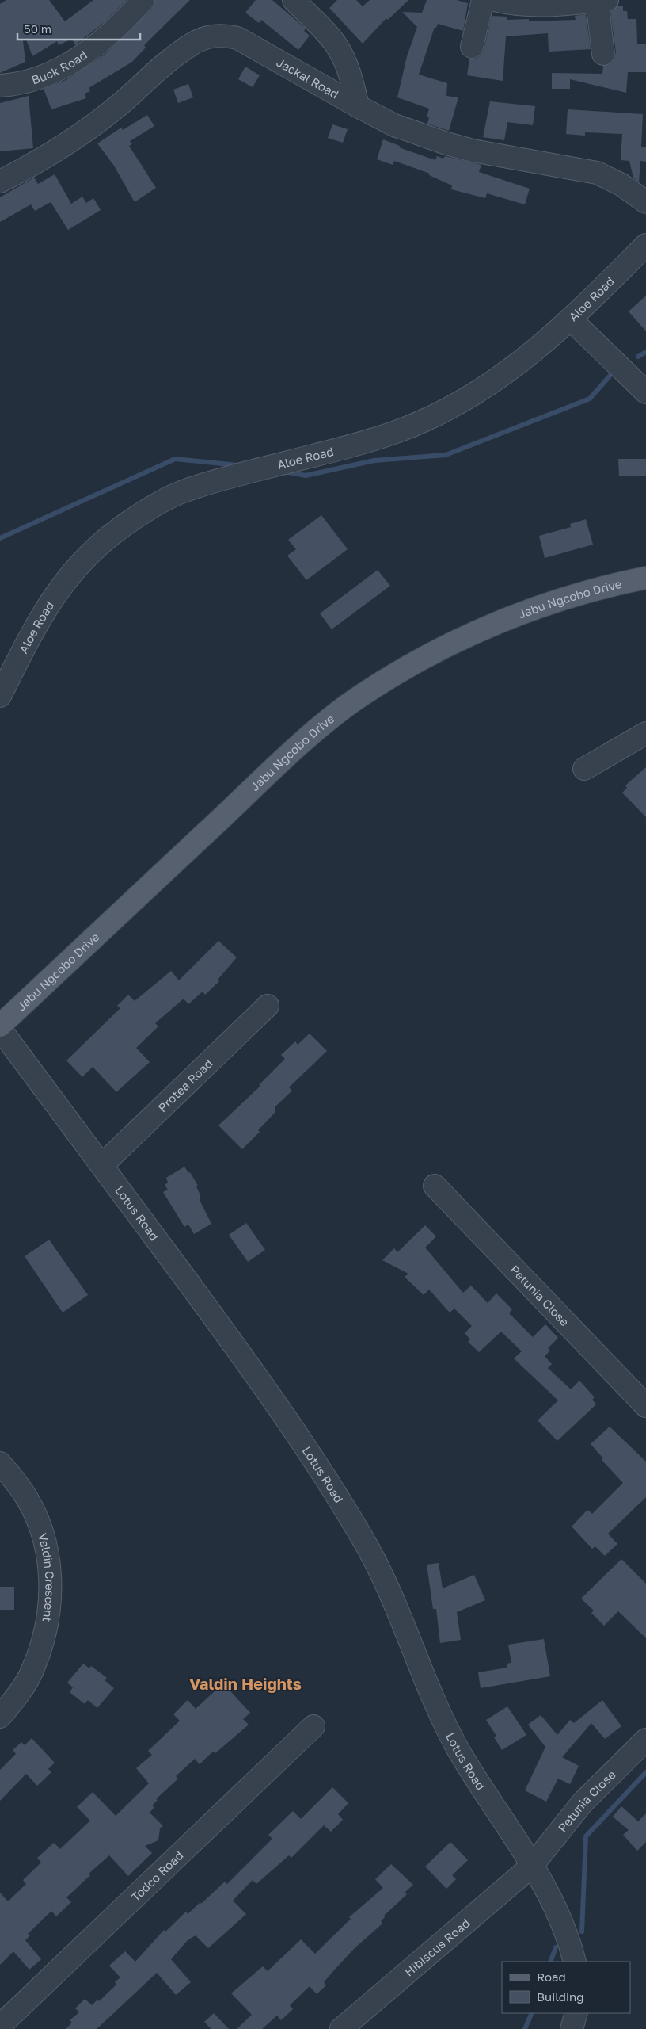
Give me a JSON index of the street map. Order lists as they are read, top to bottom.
{
  "streets": {
    "main road": ["Jabu Ngcobo Drive"],
    "street": [
      "Buck Road",
      "Jackal Road",
      "Aloe Road",
      "Protea Road",
      "Lotus Road",
      "Petunia Close",
      "Valdin Crescent",
      "Todco Road",
      "Hibiscus Road"
    ]
  },
  "crossings": [
    ["Protea Road", "Lotus Road"],
    ["Lotus Road", "Petunia Close"],
    ["Lotus Road", "Hibiscus Road"],
    ["Petunia Close", "Hibiscus Road"]
  ],
  "districts": ["Valdin Heights"],
  "legend": ["Road", "Building"],
  "scale_bar": "50 m"
}
